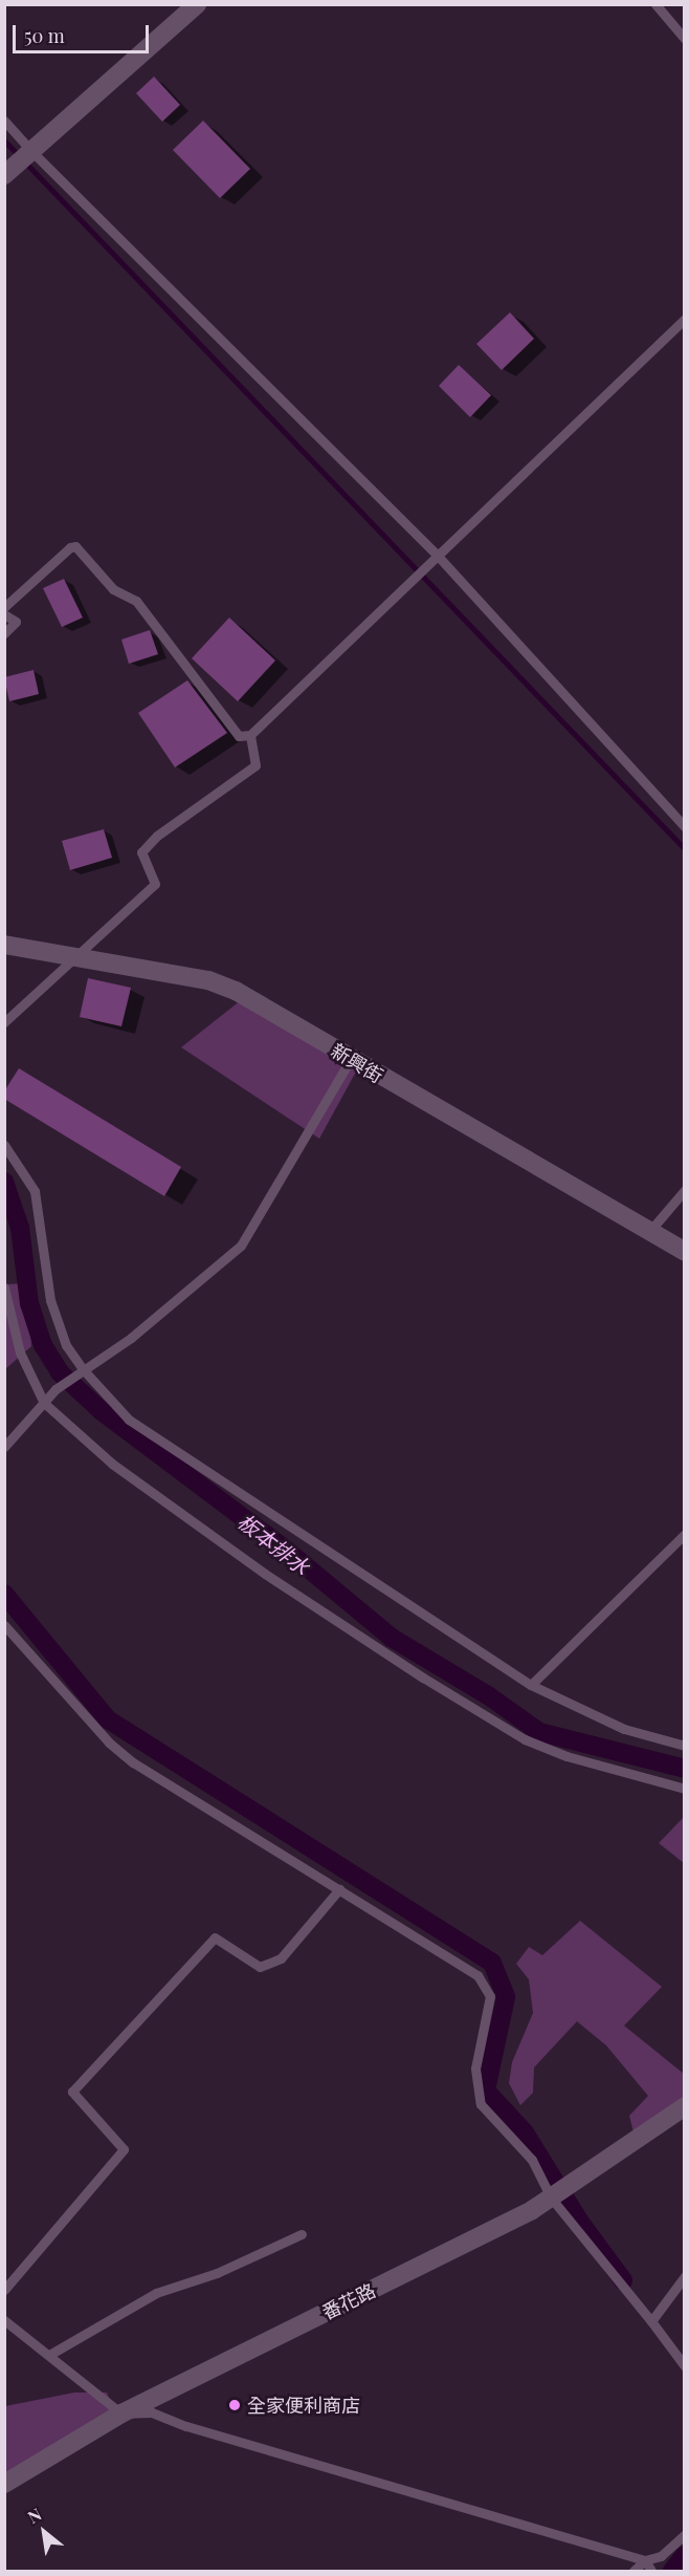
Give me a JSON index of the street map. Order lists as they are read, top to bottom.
{
  "streets": {
    "street": ["新興街", "番花路"]
  },
  "water": ["板本排水"],
  "places": ["全家便利商店"],
  "scale_bar": "50 m",
  "north": "top left"
}
